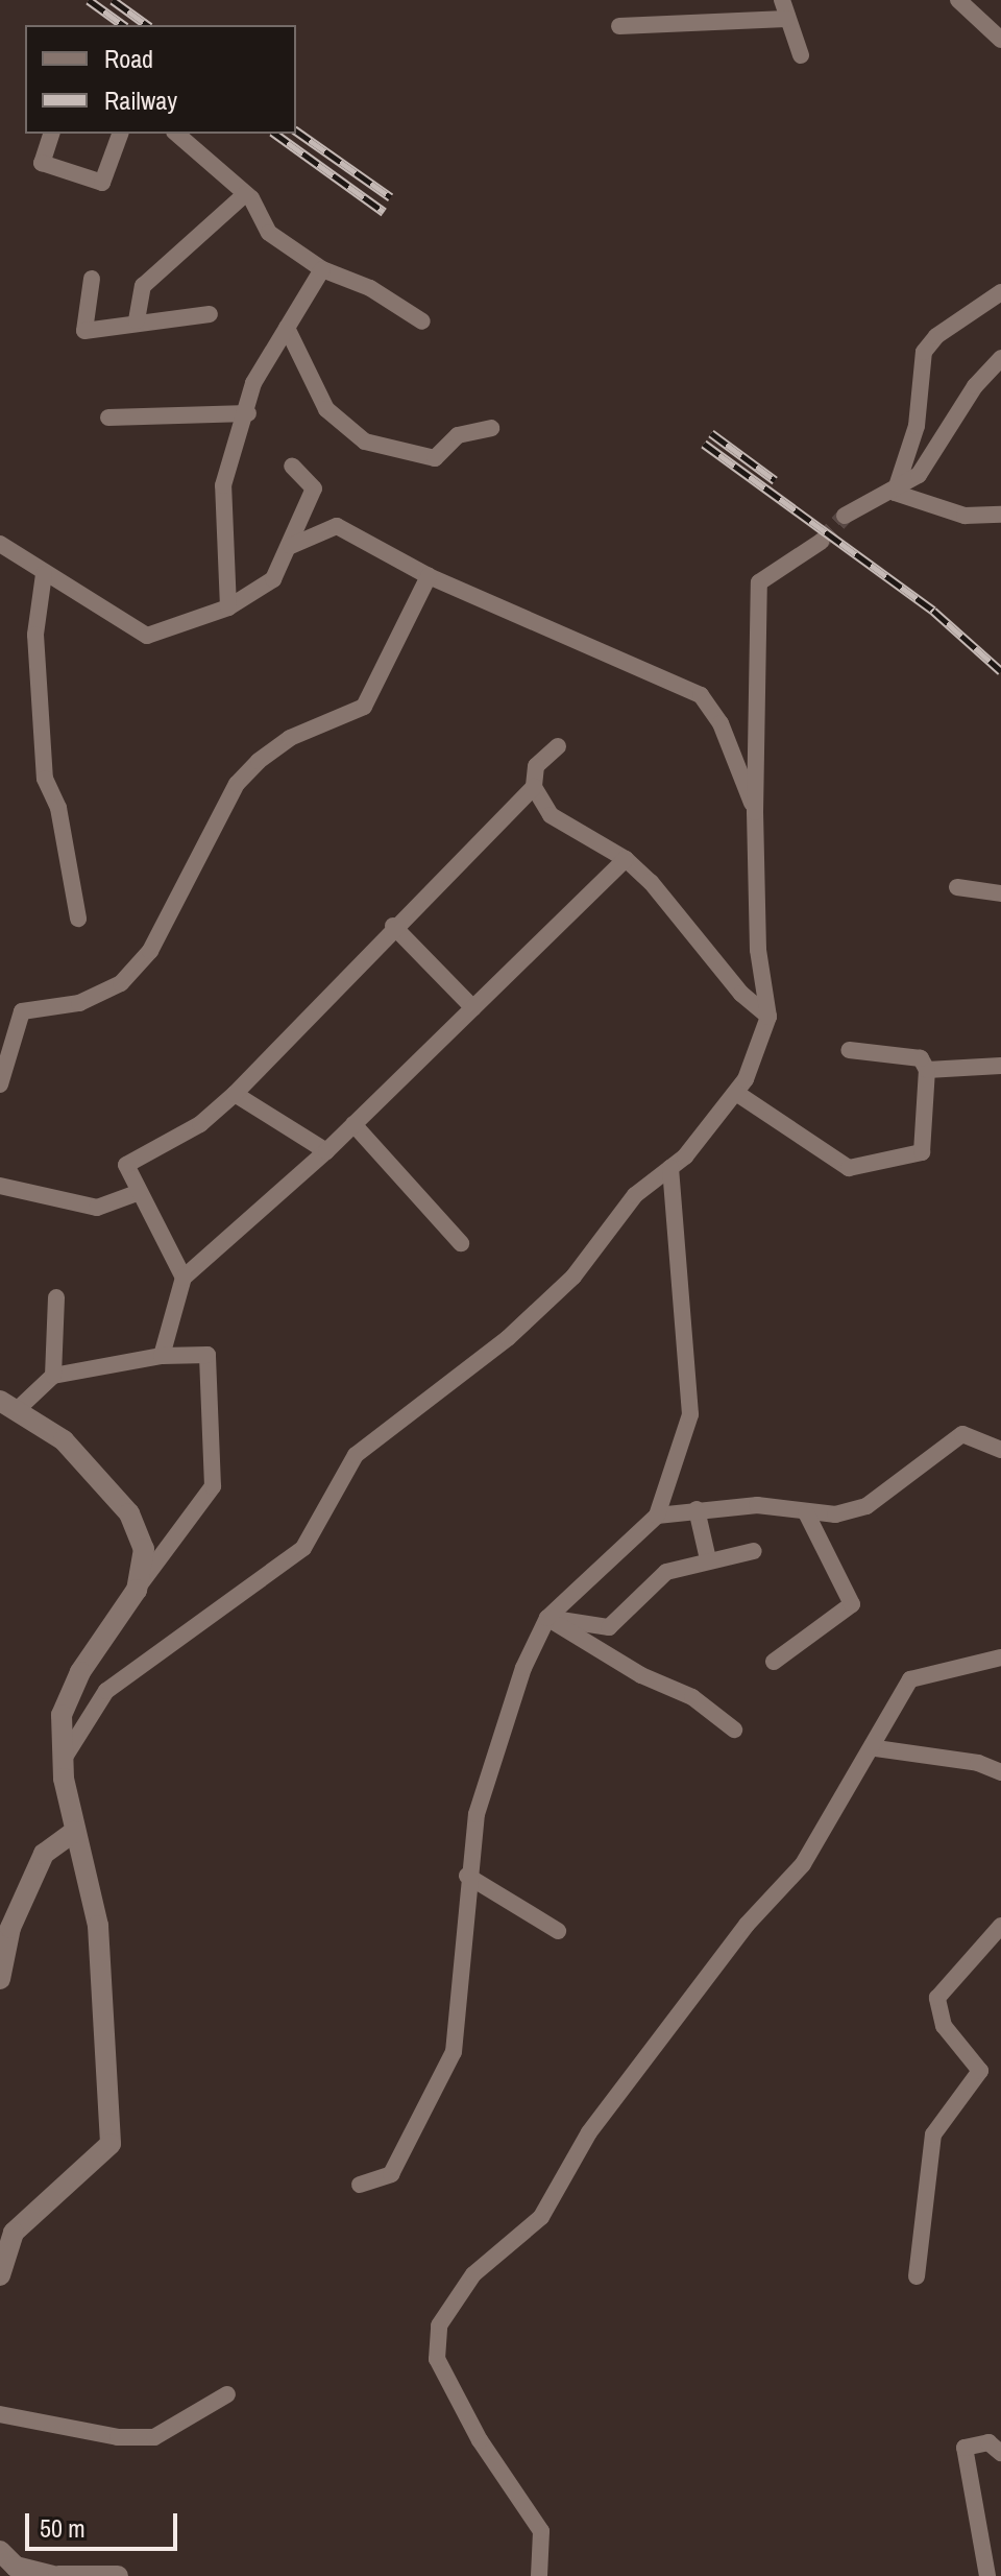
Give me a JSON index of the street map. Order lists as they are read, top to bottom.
{
  "legend": ["Road", "Railway"],
  "scale_bar": "50 m"
}
